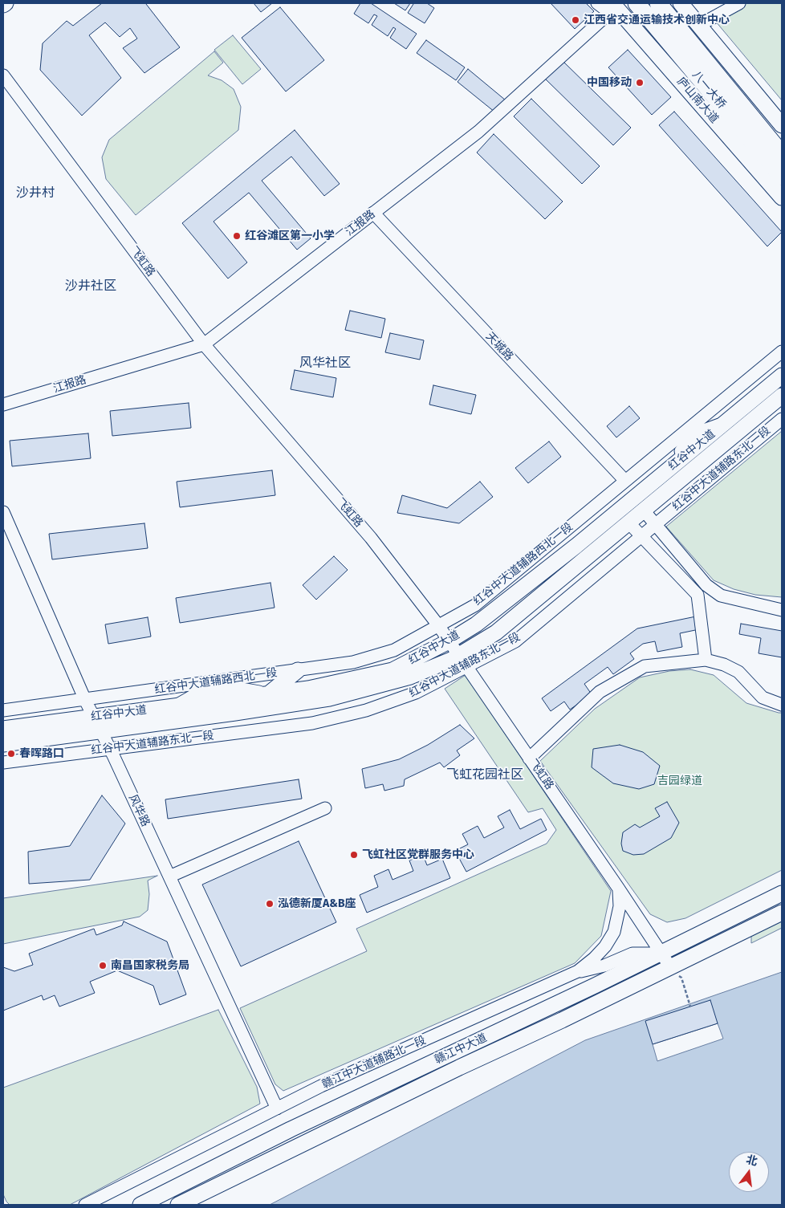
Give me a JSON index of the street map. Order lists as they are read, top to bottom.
{
  "streets": {
    "highway": ["八一大桥"],
    "main road": ["庐山南大道", "红谷中大道", "赣江中大道"],
    "street": [
      "江报路",
      "飞虹路",
      "天城路",
      "红谷中大道辅路东北一段",
      "红谷中大道辅路西北一段",
      "风华路",
      "赣江中大道辅路北一段"
    ]
  },
  "crossings": [
    ["庐山南大道", "江报路"],
    ["江报路", "飞虹路"],
    ["江报路", "天城路"],
    ["飞虹路", "红谷中大道"],
    ["飞虹路", "红谷中大道辅路东北一段"],
    ["飞虹路", "红谷中大道辅路西北一段"],
    ["飞虹路", "赣江中大道"],
    ["飞虹路", "赣江中大道辅路北一段"],
    ["天城路", "红谷中大道辅路西北一段"],
    ["红谷中大道", "红谷中大道辅路东北一段"],
    ["红谷中大道", "风华路"],
    ["红谷中大道辅路东北一段", "风华路"],
    ["红谷中大道辅路西北一段", "风华路"],
    ["风华路", "赣江中大道辅路北一段"]
  ],
  "districts": [
    "沙井村",
    "沙井社区",
    "风华社区",
    "飞虹花园社区"
  ],
  "parks": ["吉园绿道"],
  "places": [
    "江西省交通运输技术创新中心",
    "中国移动",
    "红谷滩区第一小学",
    "春晖路口",
    "飞虹社区党群服务中心",
    "泓德新厦A&B座",
    "南昌国家税务局"
  ],
  "north": "top"
}
